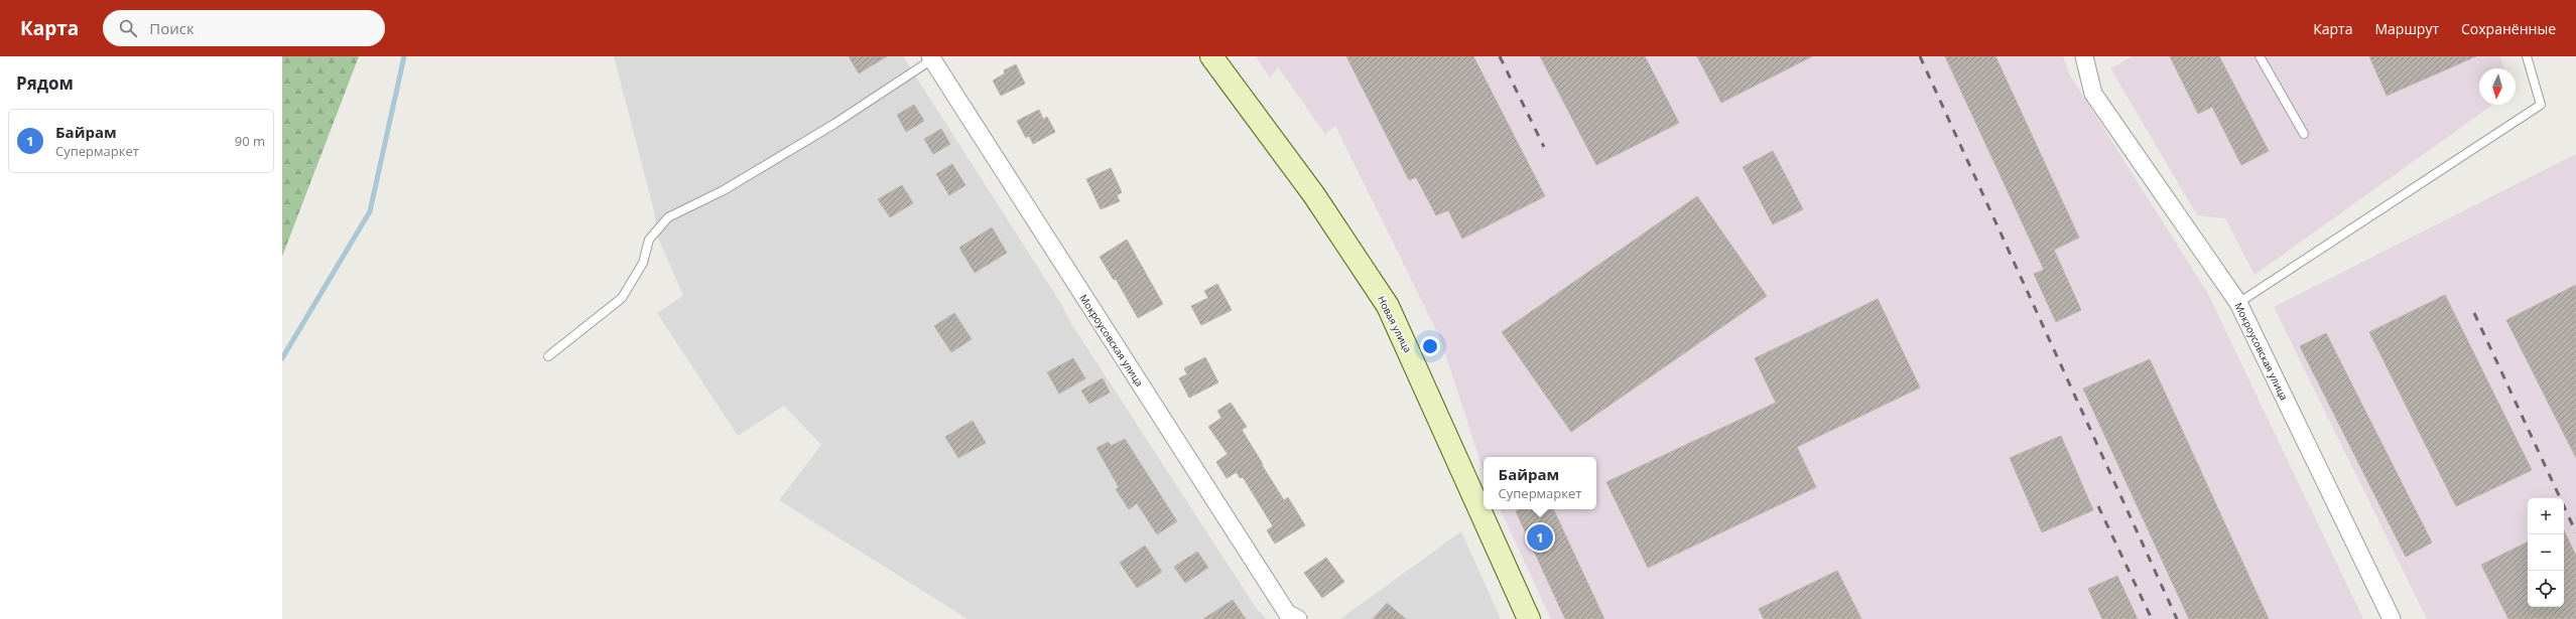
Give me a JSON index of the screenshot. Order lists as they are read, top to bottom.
{
  "streets": {
    "main road": ["Новая улица"],
    "street": ["Мокроусовская улица"]
  },
  "north": "bottom",
  "page": {
    "header": "Карта",
    "search": "Поиск",
    "nav": ["Карта", "Маршрут", "Сохранённые"],
    "heading": "Рядом",
    "list": [
      {
        "mark": "1",
        "name": "Байрам",
        "note": "Супермаркет",
        "value": "90 m"
      }
    ],
    "popup": ["Байрам", "Супермаркет"],
    "map_buttons": ["+", "−"],
    "pins": "1"
  }
}
